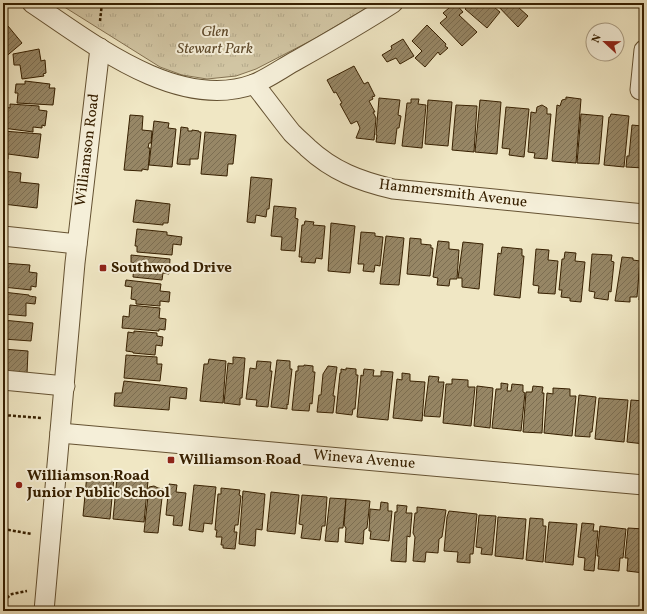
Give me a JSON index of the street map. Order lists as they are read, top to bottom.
{
  "streets": {
    "street": ["Williamson Road", "Hammersmith Avenue", "Wineva Avenue"]
  },
  "crossings": [
    ["Williamson Road", "Wineva Avenue"]
  ],
  "parks": ["Glen Stewart Park"],
  "places": {
    "transit": ["Southwood Drive", "Williamson Road"],
    "other": ["Williamson Road Junior Public School"]
  },
  "north": "left"
}
